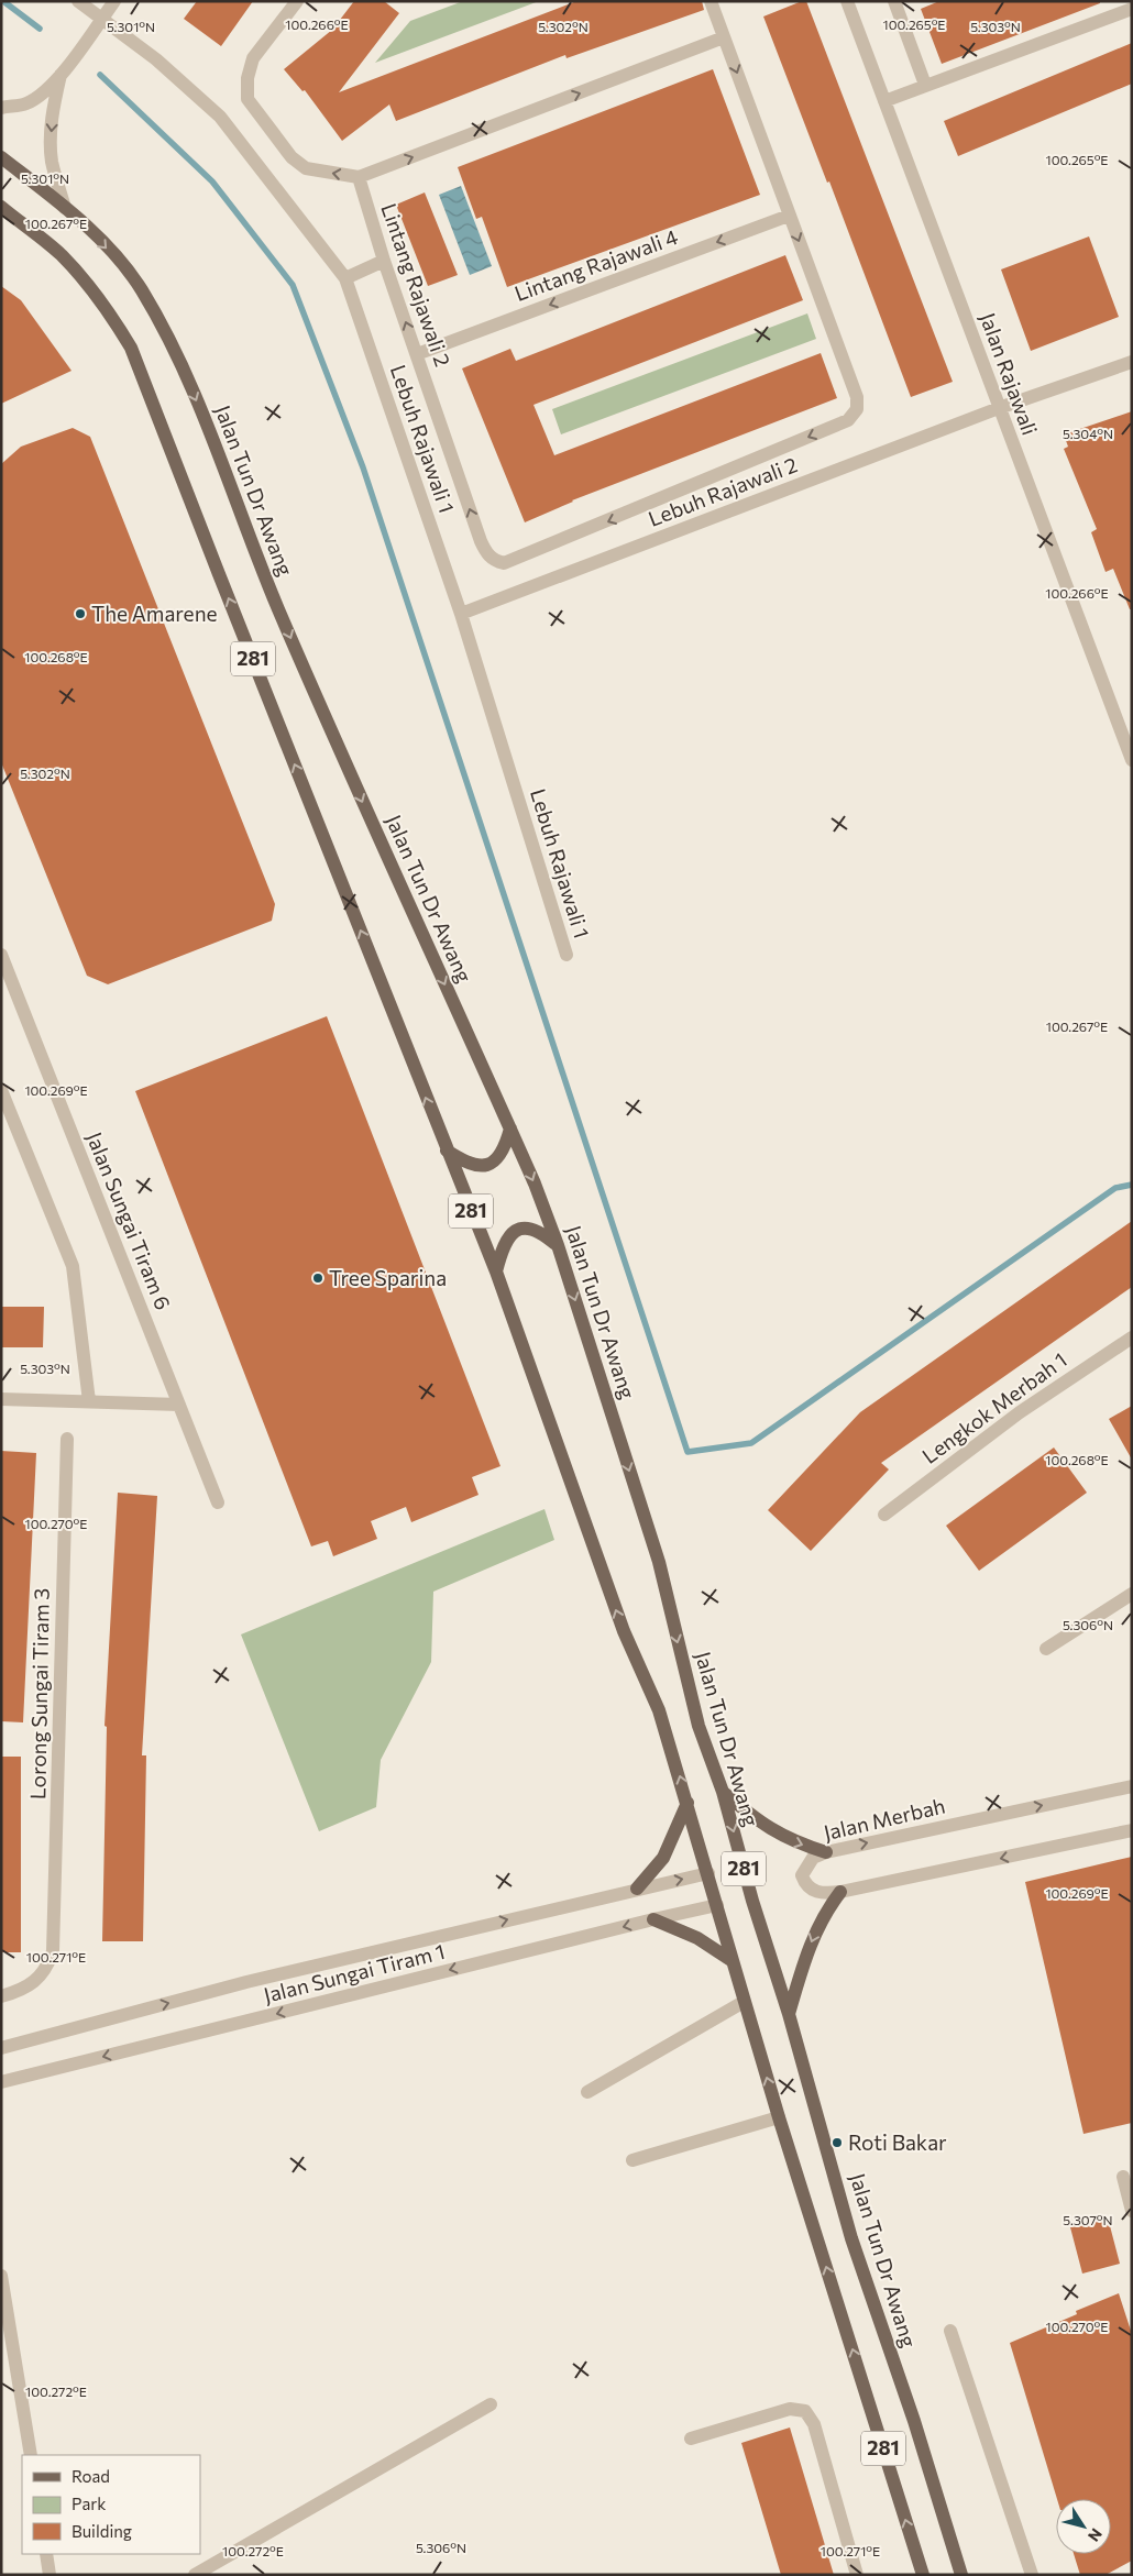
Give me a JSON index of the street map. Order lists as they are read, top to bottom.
{
  "streets": {
    "main road": ["Jalan Tun Dr Awang", "281"],
    "street": [
      "Lintang Rajawali 4",
      "Lintang Rajawali 2",
      "Jalan Rajawali",
      "Lebuh Rajawali 1",
      "Lebuh Rajawali 2",
      "Jalan Sungai Tiram 6",
      "Lengkok Merbah 1",
      "Lorong Sungai Tiram 3",
      "Jalan Merbah",
      "Jalan Sungai Tiram 1"
    ]
  },
  "crossings": [
    ["Lintang Rajawali 4", "Lintang Rajawali 2"],
    ["Jalan Rajawali", "Lebuh Rajawali 2"],
    ["Lebuh Rajawali 1", "Lebuh Rajawali 2"],
    ["281", "Jalan Sungai Tiram 1"]
  ],
  "one_way": ["Lintang Rajawali 4"],
  "places": ["The Amarene", "Tree Sparina", "Roti Bakar"],
  "legend": ["Road", "Park", "Building"],
  "north": "bottom right",
  "coordinates": [
    "100.266°E",
    "100.265°E",
    "5.302°N",
    "5.301°N",
    "5.303°N",
    "100.267°E",
    "5.304°N",
    "100.268°E",
    "100.269°E",
    "100.270°E",
    "5.306°N",
    "100.271°E",
    "5.307°N",
    "100.272°E"
  ]
}
